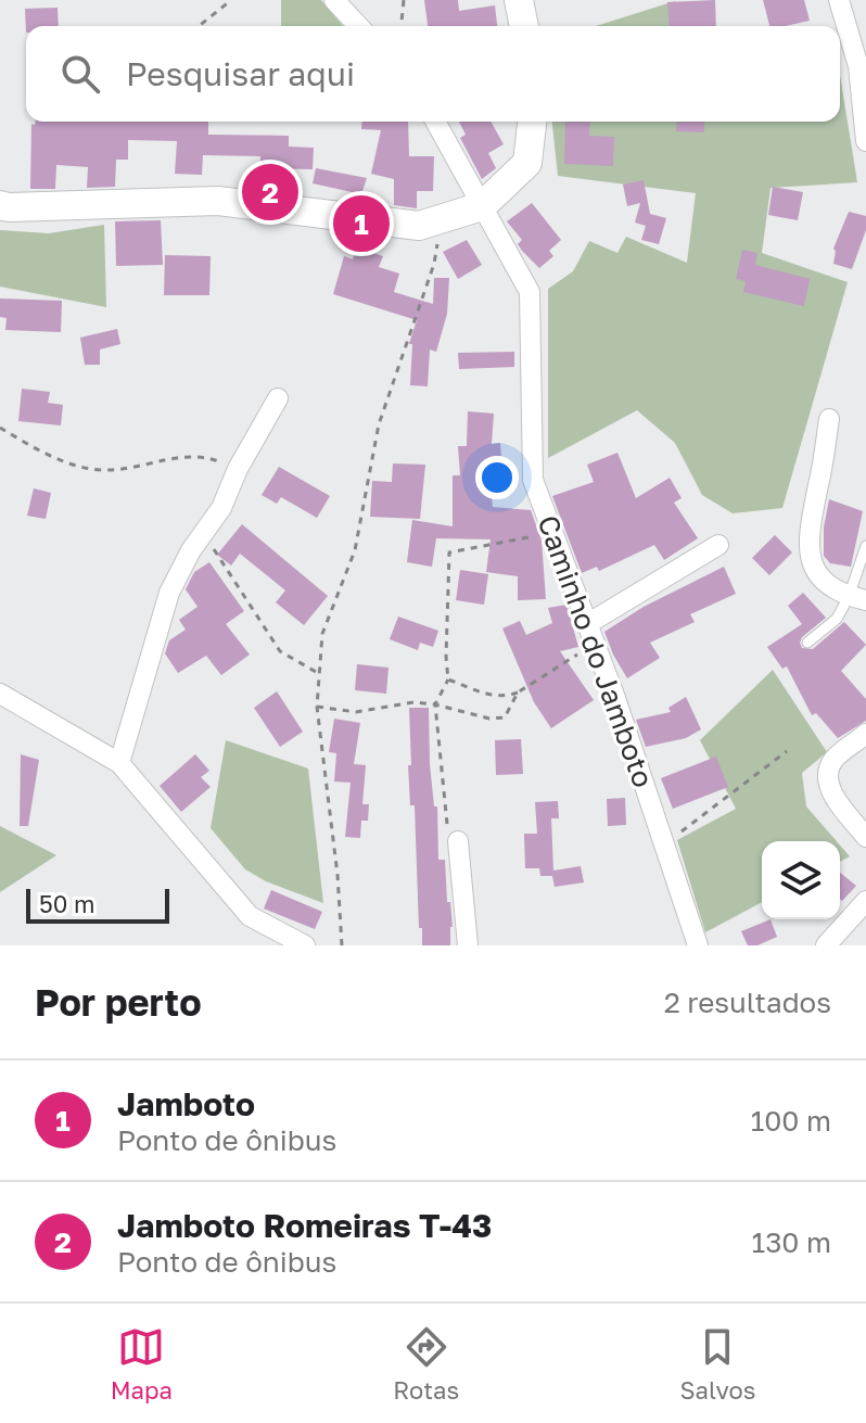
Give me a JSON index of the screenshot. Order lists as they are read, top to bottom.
{
  "streets": {
    "street": ["Caminho do Jamboto"]
  },
  "scale_bar": "50 m",
  "page": {
    "search": "Pesquisar aqui",
    "pins": ["2", "1"],
    "scale": "50 m",
    "heading": ["Por perto", "2 resultados"],
    "list": [
      {
        "mark": "1",
        "name": "Jamboto",
        "note": "Ponto de ônibus",
        "value": "100 m"
      },
      {
        "mark": "2",
        "name": "Jamboto Romeiras T-43",
        "note": "Ponto de ônibus",
        "value": "130 m"
      }
    ],
    "nav": ["Mapa", "Rotas", "Salvos"]
  }
}
